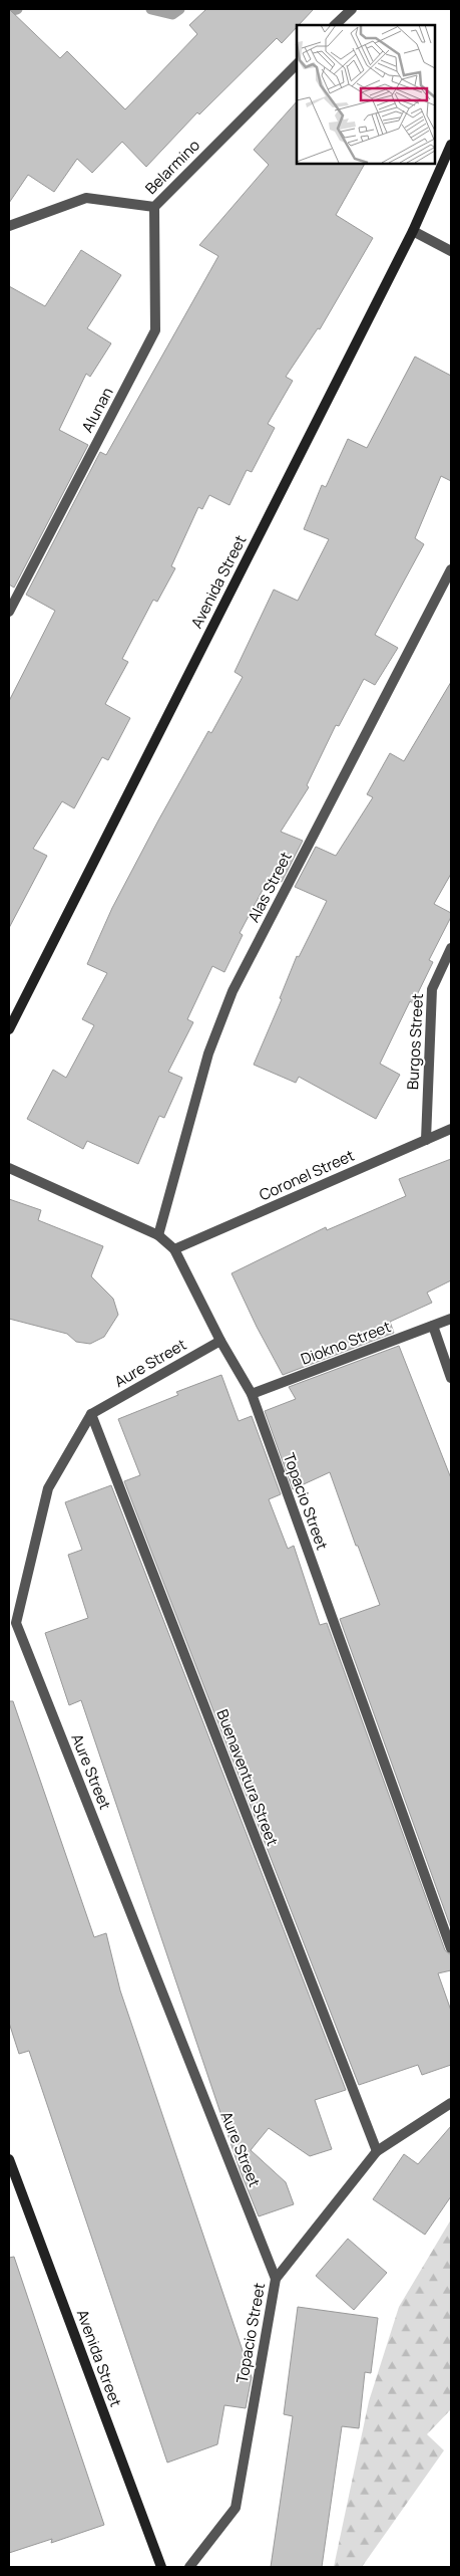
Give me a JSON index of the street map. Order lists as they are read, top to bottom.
{
  "streets": {
    "street": [
      "Belarmino",
      "Alunan",
      "Avenida Street",
      "Alas Street",
      "Burgos Street",
      "Coronel Street",
      "Diokno Street",
      "Aure Street",
      "Topacio Street",
      "Buenaventura Street"
    ]
  },
  "crossings": [
    ["Belarmino", "Alunan"],
    ["Alas Street", "Topacio Street"],
    ["Burgos Street", "Coronel Street"],
    ["Coronel Street", "Topacio Street"],
    ["Diokno Street", "Topacio Street"],
    ["Aure Street", "Topacio Street"],
    ["Aure Street", "Buenaventura Street"],
    ["Topacio Street", "Buenaventura Street"]
  ]
}
